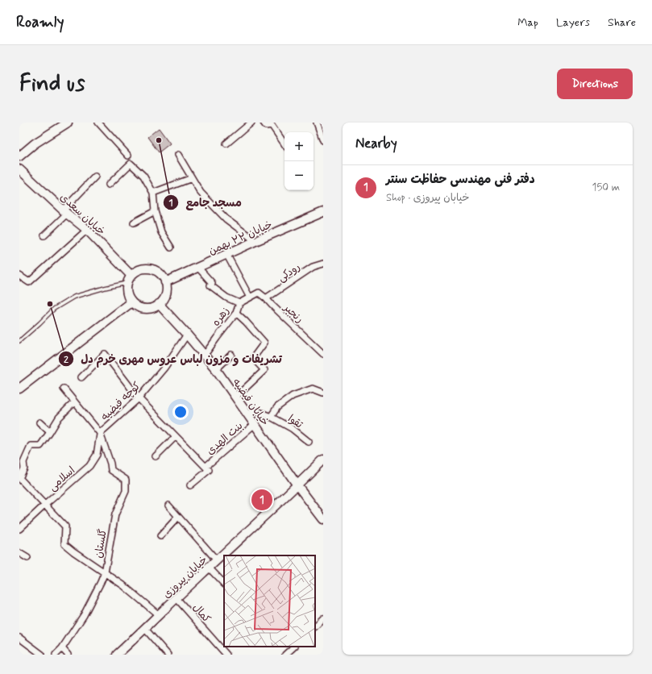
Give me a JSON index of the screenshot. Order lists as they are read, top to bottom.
{
  "streets": {
    "main road": [
      "خیابان سعدی",
      "خیابان ۲۲ بهمن",
      "خیابان فیضیه",
      "خیابان پیروزی"
    ],
    "street": [
      "رودکی",
      "رنجبر",
      "زهره",
      "کوچه فیضیه",
      "تقوا",
      "بنت الهدی",
      "اسلامی",
      "گلستان",
      "کمال"
    ]
  },
  "crossings": [
    ["خیابان سعدی", "خیابان ۲۲ بهمن"],
    ["خیابان سعدی", "خیابان فیضیه"],
    ["خیابان ۲۲ بهمن", "زهره"],
    ["خیابان ۲۲ بهمن", "خیابان فیضیه"],
    ["رودکی", "رنجبر"],
    ["زهره", "خیابان فیضیه"],
    ["کوچه فیضیه", "خیابان فیضیه"],
    ["کوچه فیضیه", "بنت الهدی"],
    ["کوچه فیضیه", "اسلامی"],
    ["کوچه فیضیه", "گلستان"],
    ["خیابان فیضیه", "تقوا"],
    ["خیابان فیضیه", "بنت الهدی"],
    ["خیابان فیضیه", "خیابان پیروزی"],
    ["اسلامی", "گلستان"],
    ["خیابان پیروزی", "کمال"]
  ],
  "places": ["مسجد جامع", "تشریفات و مزون لباس عروس مهری خرم دل"],
  "page": {
    "header": "Roamly",
    "nav": ["Map", "Layers", "Share"],
    "buttons": "Directions",
    "title": "Find us",
    "heading": "Nearby",
    "map_buttons": ["+", "−"],
    "list": [
      {
        "mark": "1",
        "name": "دفتر فنی مهندسی حفاظت سنتر",
        "note": "Shop · خیابان پیروزی",
        "value": "150 m"
      }
    ],
    "pins": "1"
  }
}
